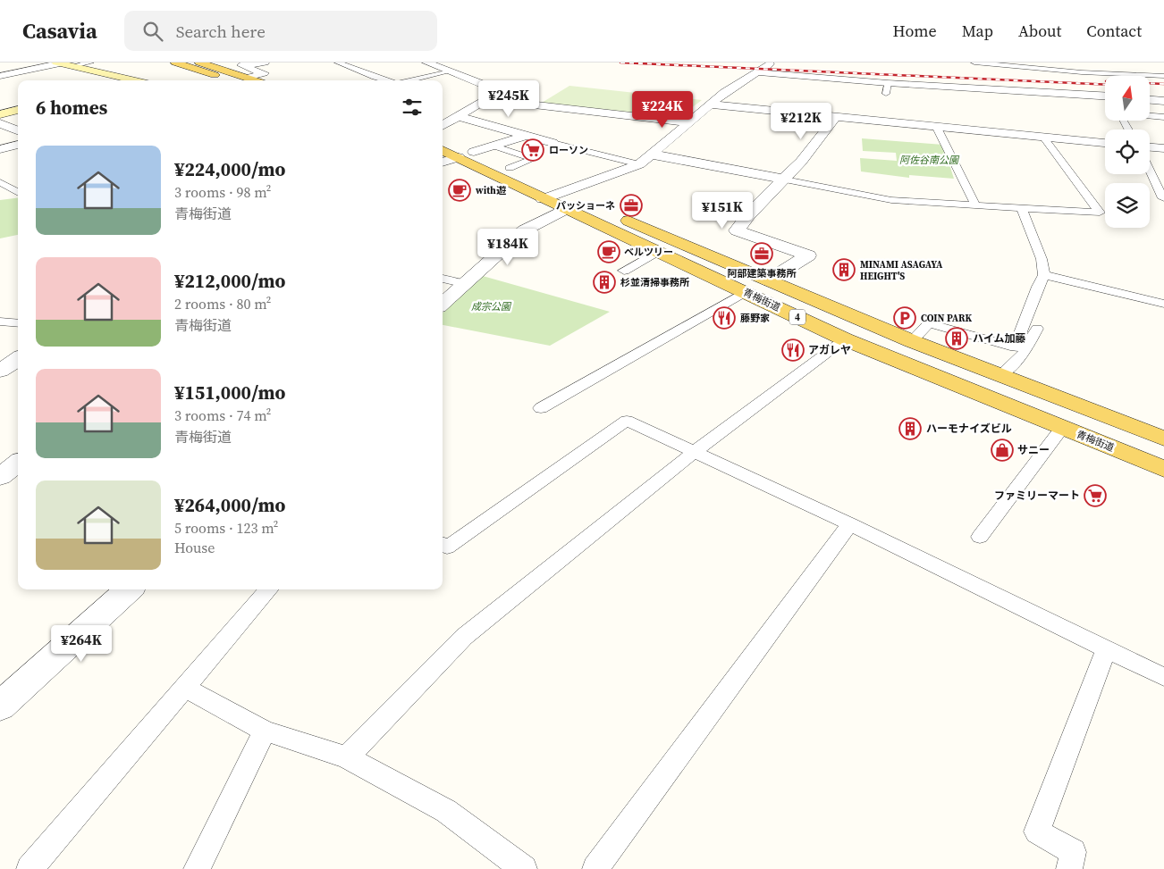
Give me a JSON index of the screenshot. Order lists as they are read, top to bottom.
{
  "streets": {
    "main road": ["青梅街道", "4"]
  },
  "parks": ["阿佐谷南公園", "成宗公園"],
  "places": {
    "supermarket": ["ローソン", "ファミリーマート"],
    "cafe": ["with遊", "ベルツリー"],
    "office": ["パッショーネ", "阿部建築事務所"],
    "building": [
      "MINAMI ASAGAYA HEIGHT'S",
      "杉並清掃事務所",
      "ハイム加藤",
      "ハーモナイズビル"
    ],
    "restaurant": ["藤野家", "アガレヤ"],
    "parking": ["COIN PARK"],
    "shop": ["サニー"]
  },
  "north": "top",
  "page": {
    "header": "Casavia",
    "search": "Search here",
    "nav": [
      "Home",
      "Map",
      "About",
      "Contact"
    ],
    "price": [
      "¥245K",
      "¥224K",
      "¥212K",
      "¥151K",
      "¥184K",
      "¥264K"
    ],
    "heading": "6 homes",
    "list": [
      {
        "name": "¥224,000/mo",
        "note": "3 rooms · 98 m² · 青梅街道"
      },
      {
        "name": "¥212,000/mo",
        "note": "2 rooms · 80 m² · 青梅街道"
      },
      {
        "name": "¥151,000/mo",
        "note": "3 rooms · 74 m² · 青梅街道"
      },
      {
        "name": "¥264,000/mo",
        "note": "5 rooms · 123 m² · House"
      }
    ]
  }
}
